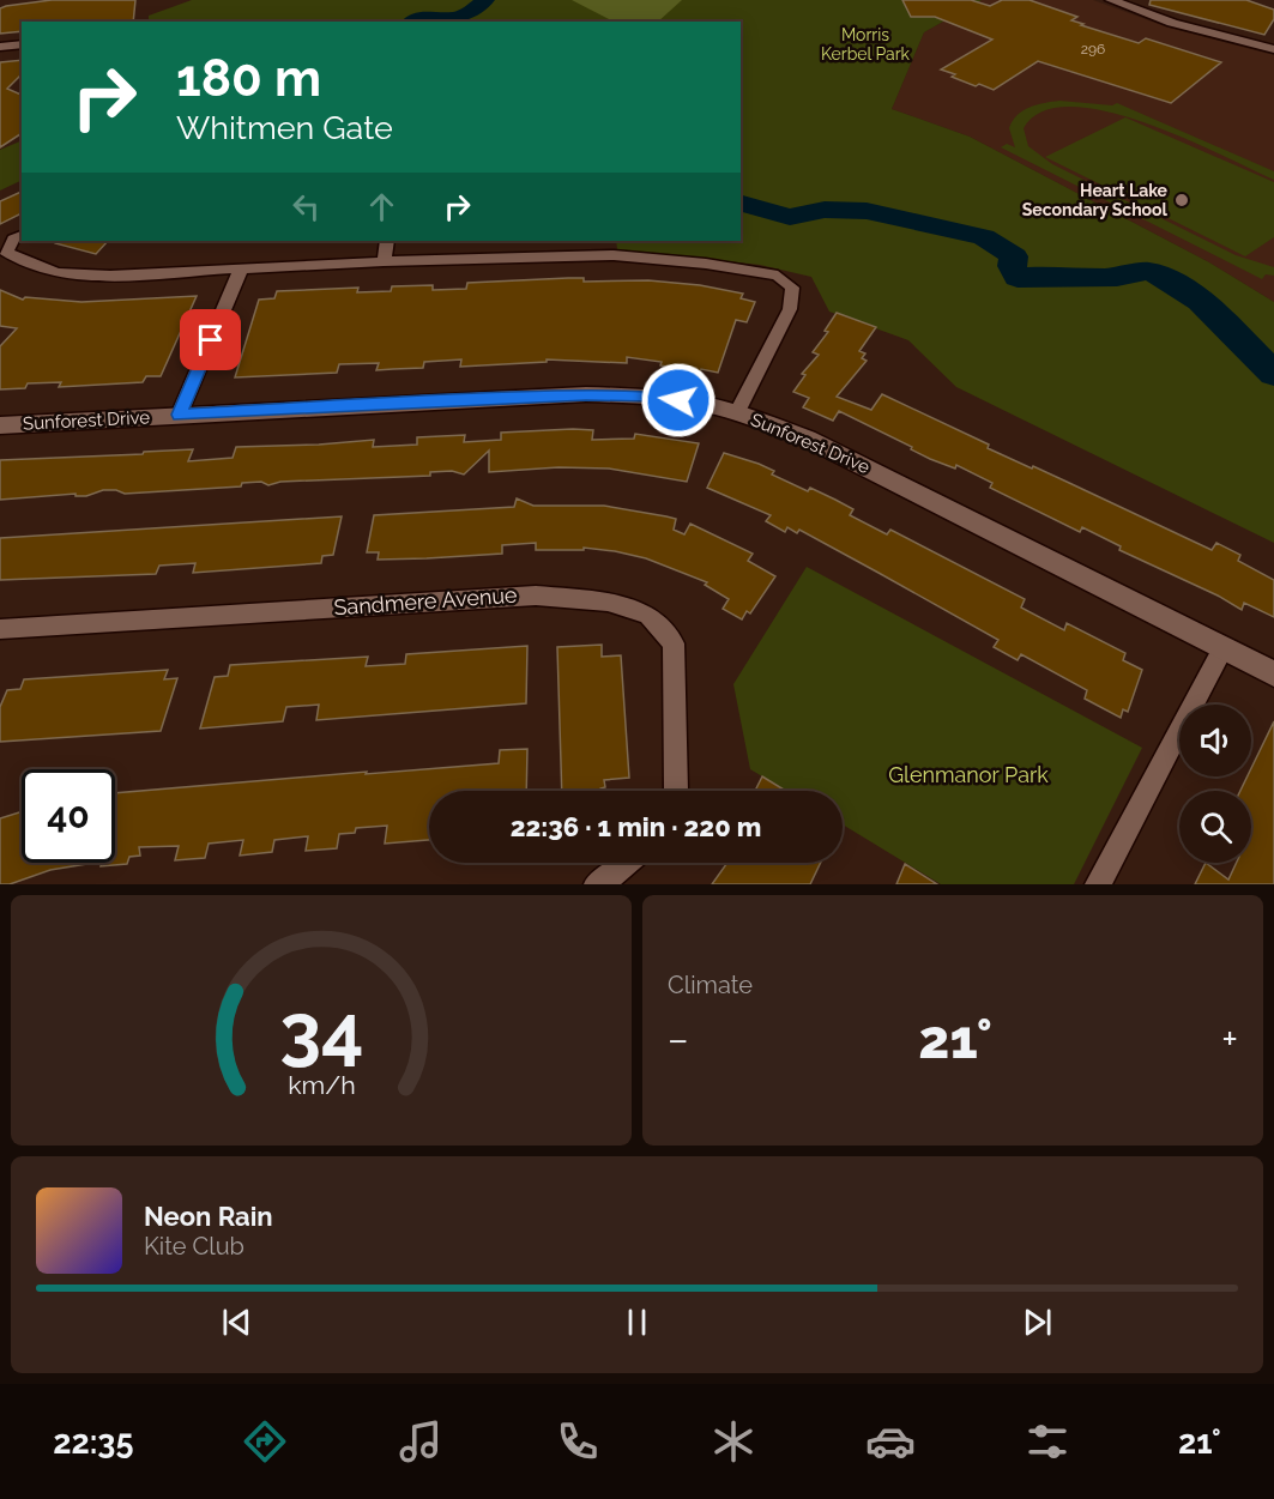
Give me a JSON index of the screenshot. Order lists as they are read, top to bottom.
{
  "streets": {
    "street": ["Sunforest Drive", "Sandmere Avenue"]
  },
  "parks": ["Morris Kerbel Park", "Glenmanor Park"],
  "places": ["Heart Lake Secondary School"],
  "house_numbers": ["296"],
  "page": {
    "turn": ["180 m", "Whitmen Gate"],
    "limit": "40",
    "trip": "22:36 · 1 min · 220 m",
    "tile": "Climate",
    "heat": ["−", "21°", "+"],
    "song": ["Neon Rain", "Kite Club"],
    "tabs": ["22:35", "21°"],
    "gauge": ["34", "km/h"]
  }
}
